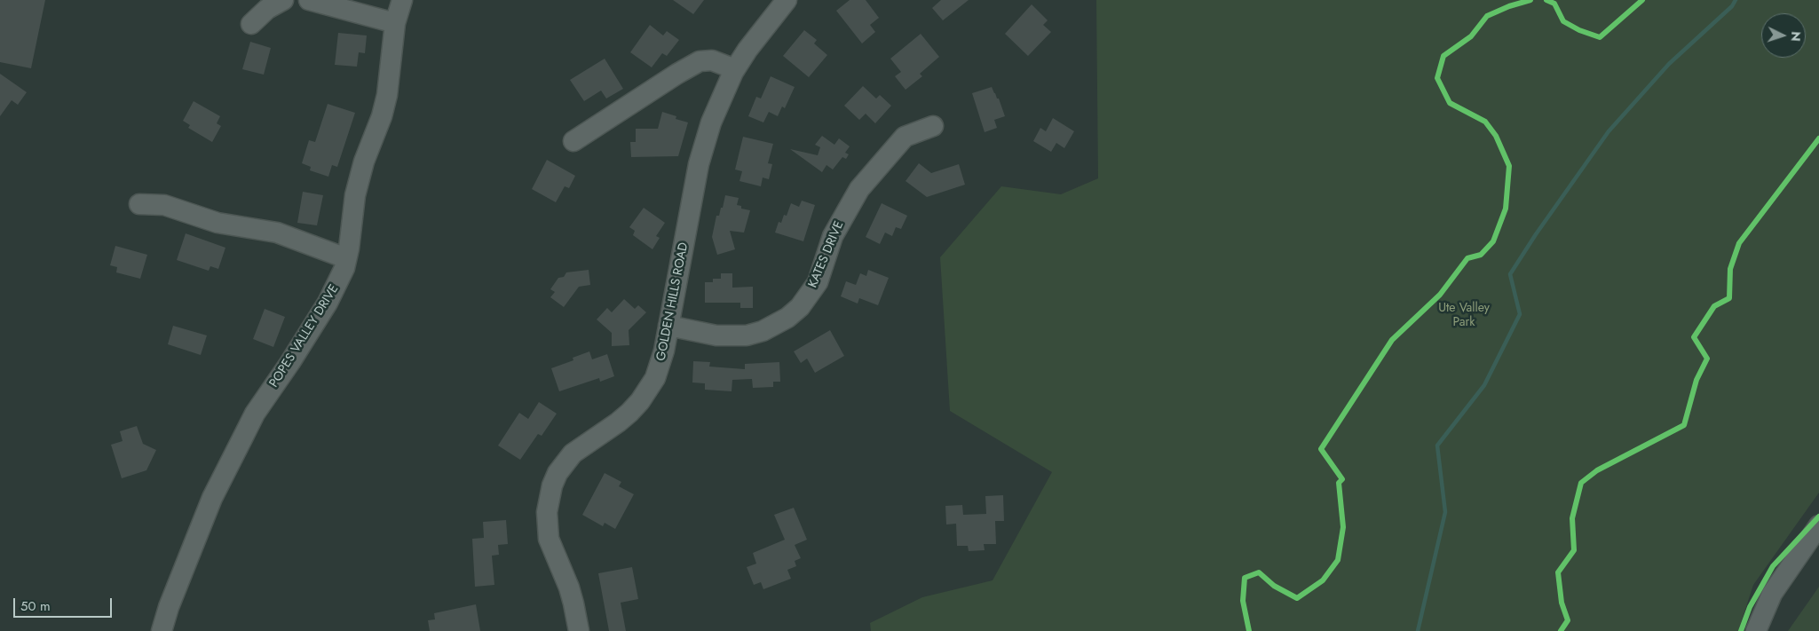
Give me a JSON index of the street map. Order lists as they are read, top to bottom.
{
  "streets": {
    "street": ["KATES DRIVE", "GOLDEN HILLS ROAD", "POPES VALLEY DRIVE"]
  },
  "crossings": [
    ["KATES DRIVE", "GOLDEN HILLS ROAD"]
  ],
  "parks": ["Ute Valley Park"],
  "scale_bar": "50 m",
  "north": "right"
}
